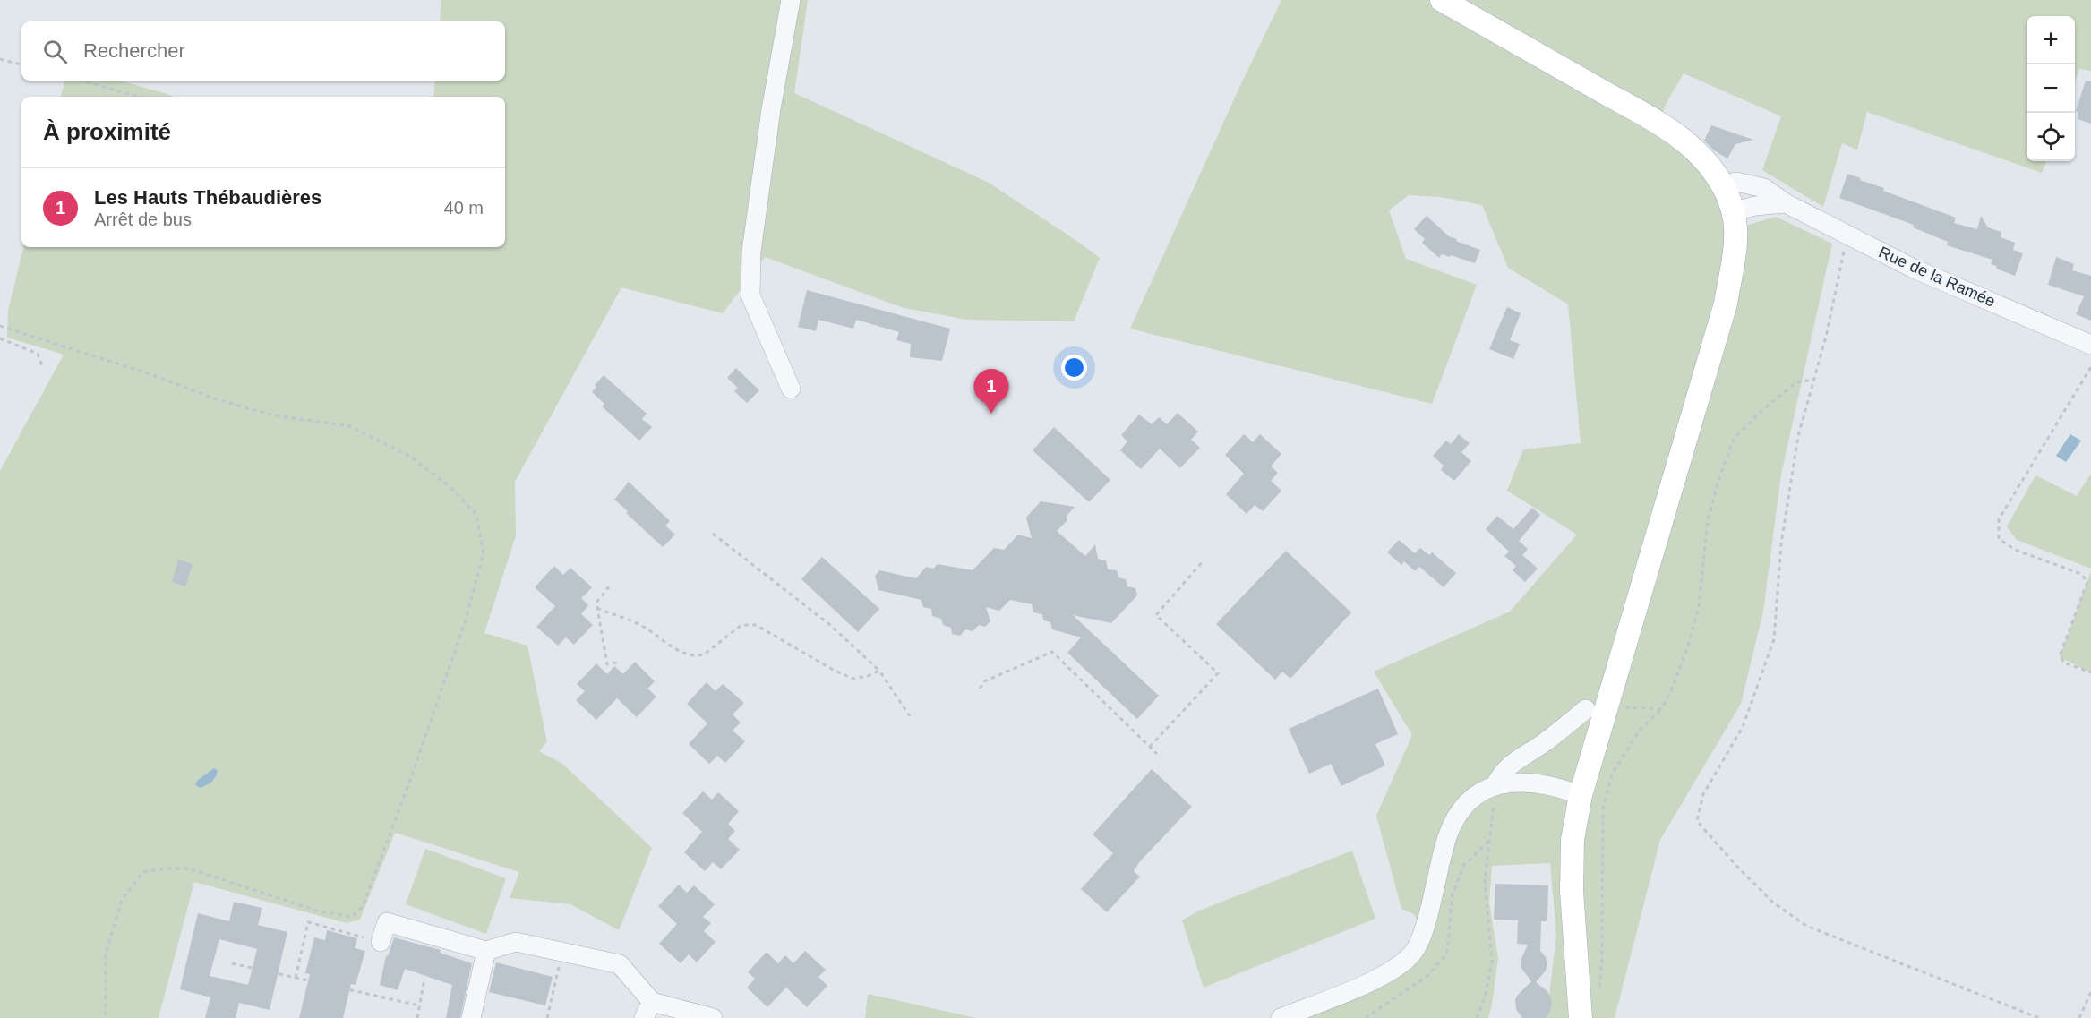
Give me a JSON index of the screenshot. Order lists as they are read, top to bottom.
{
  "streets": {
    "street": ["Rue de la Ramée"]
  },
  "page": {
    "map_buttons": ["+", "−"],
    "search": "Rechercher",
    "heading": "À proximité",
    "list": [
      {
        "mark": "1",
        "name": "Les Hauts Thébaudières",
        "note": "Arrêt de bus",
        "value": "40 m"
      }
    ],
    "pins": "1"
  }
}
